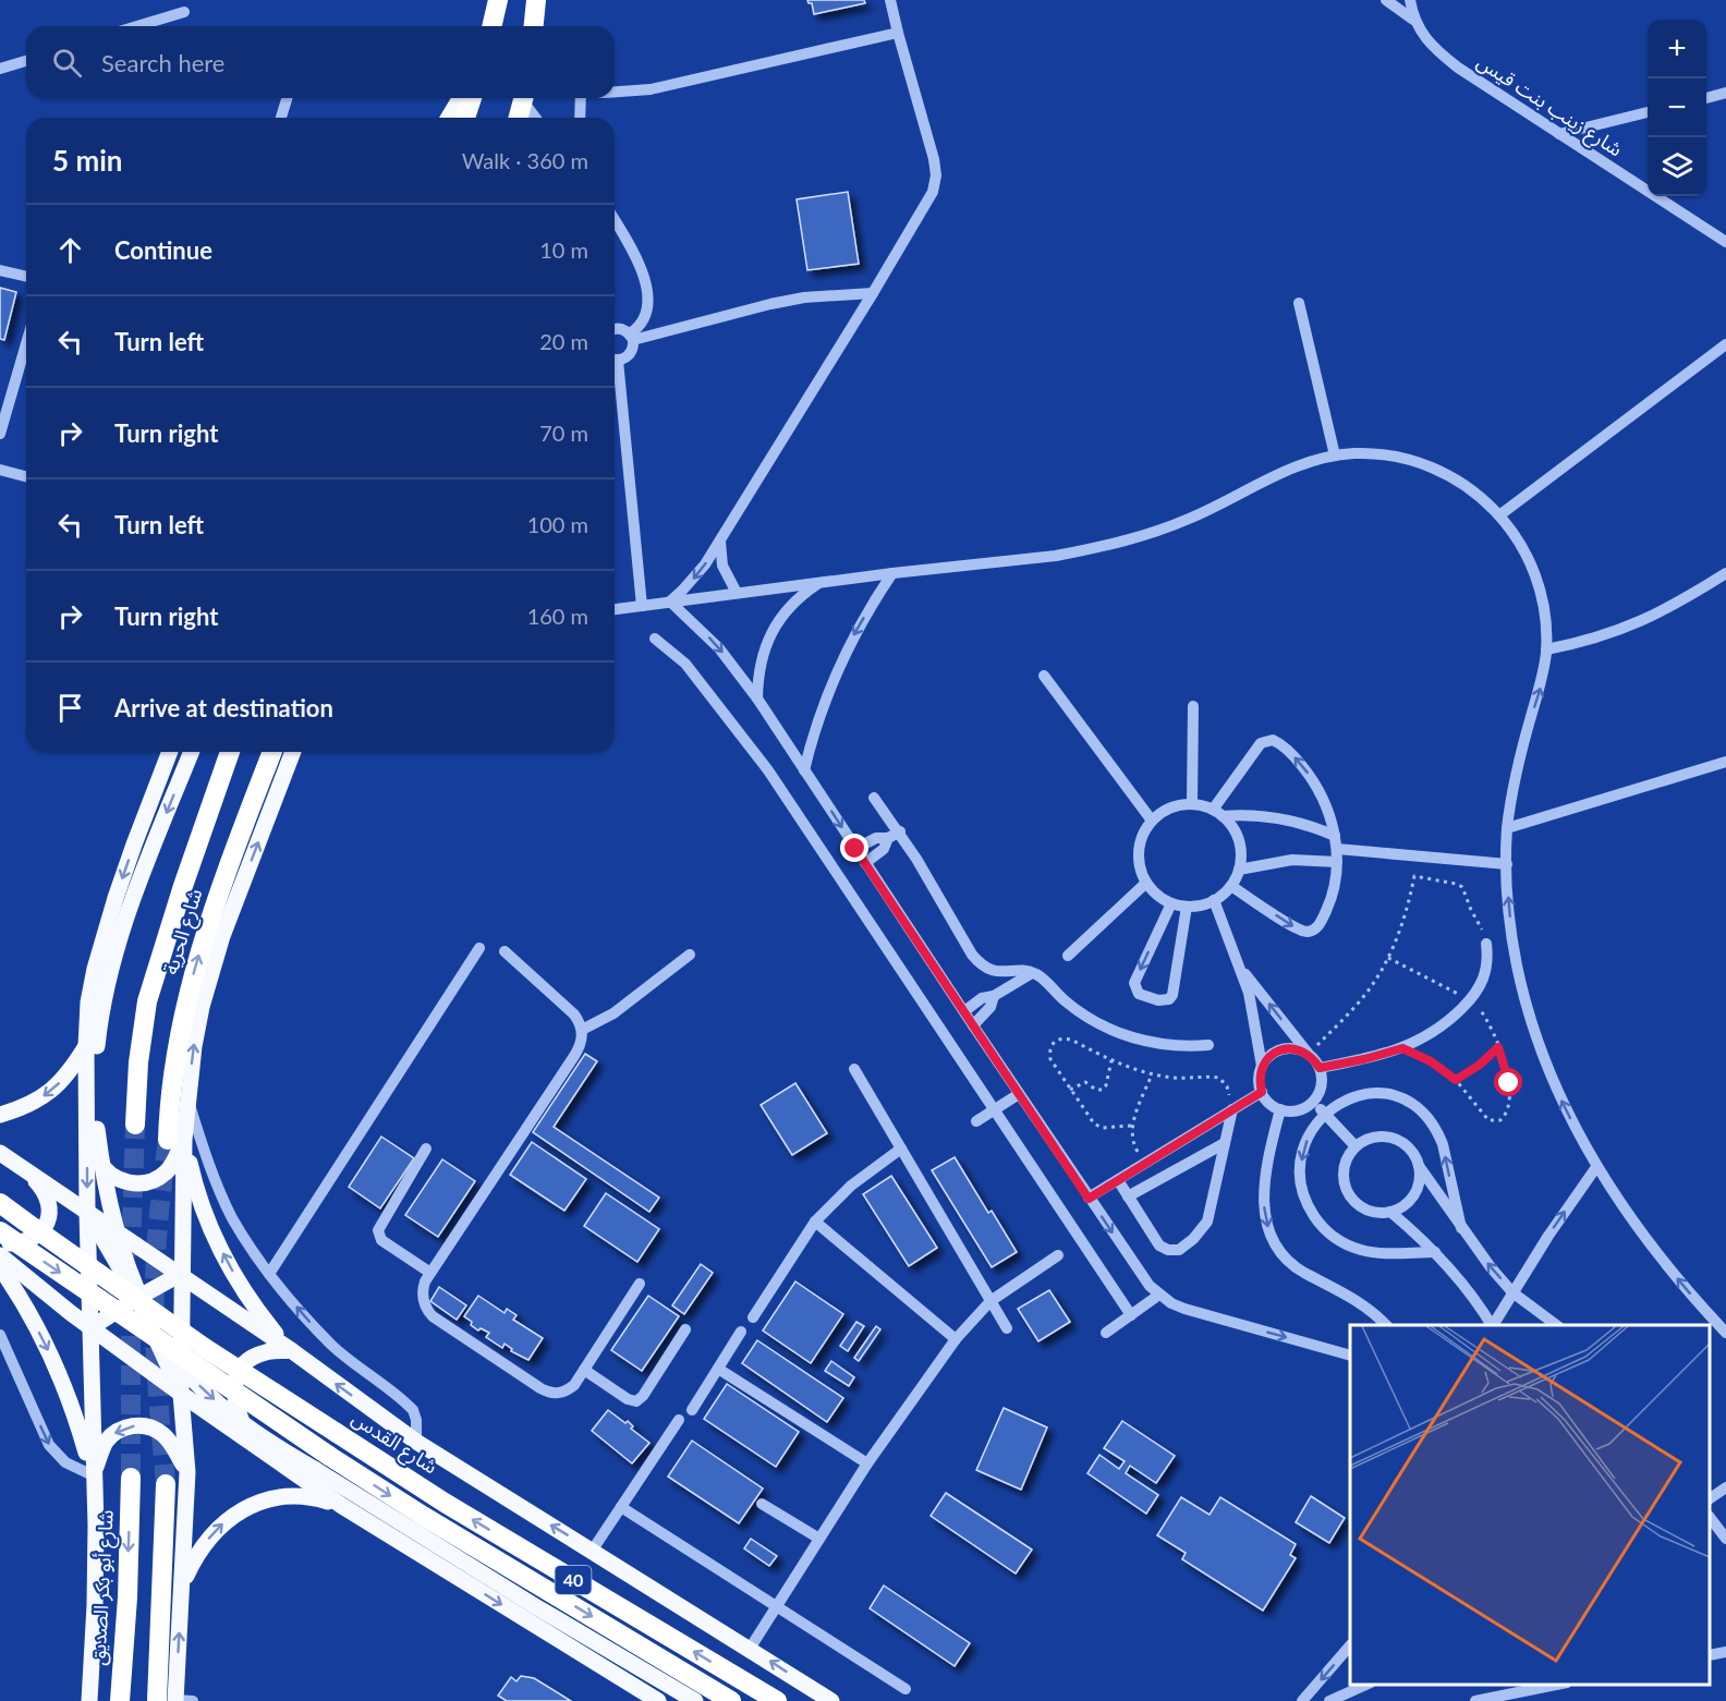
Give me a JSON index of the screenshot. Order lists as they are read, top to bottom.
{
  "streets": {
    "highway": [
      "شارع الحرية",
      "شارع القدس",
      "40",
      "شارع أبو بكر الصديق"
    ],
    "street": ["شارع زينب بنت قيس"]
  },
  "page": {
    "map_buttons": ["+", "−"],
    "search": "Search here",
    "heading": ["5 min", "Walk · 360 m"],
    "list": [
      ["Continue", "10 m"],
      ["Turn left", "20 m"],
      ["Turn right", "70 m"],
      ["Turn left", "100 m"],
      ["Turn right", "160 m"],
      "Arrive at destination"
    ]
  }
}
